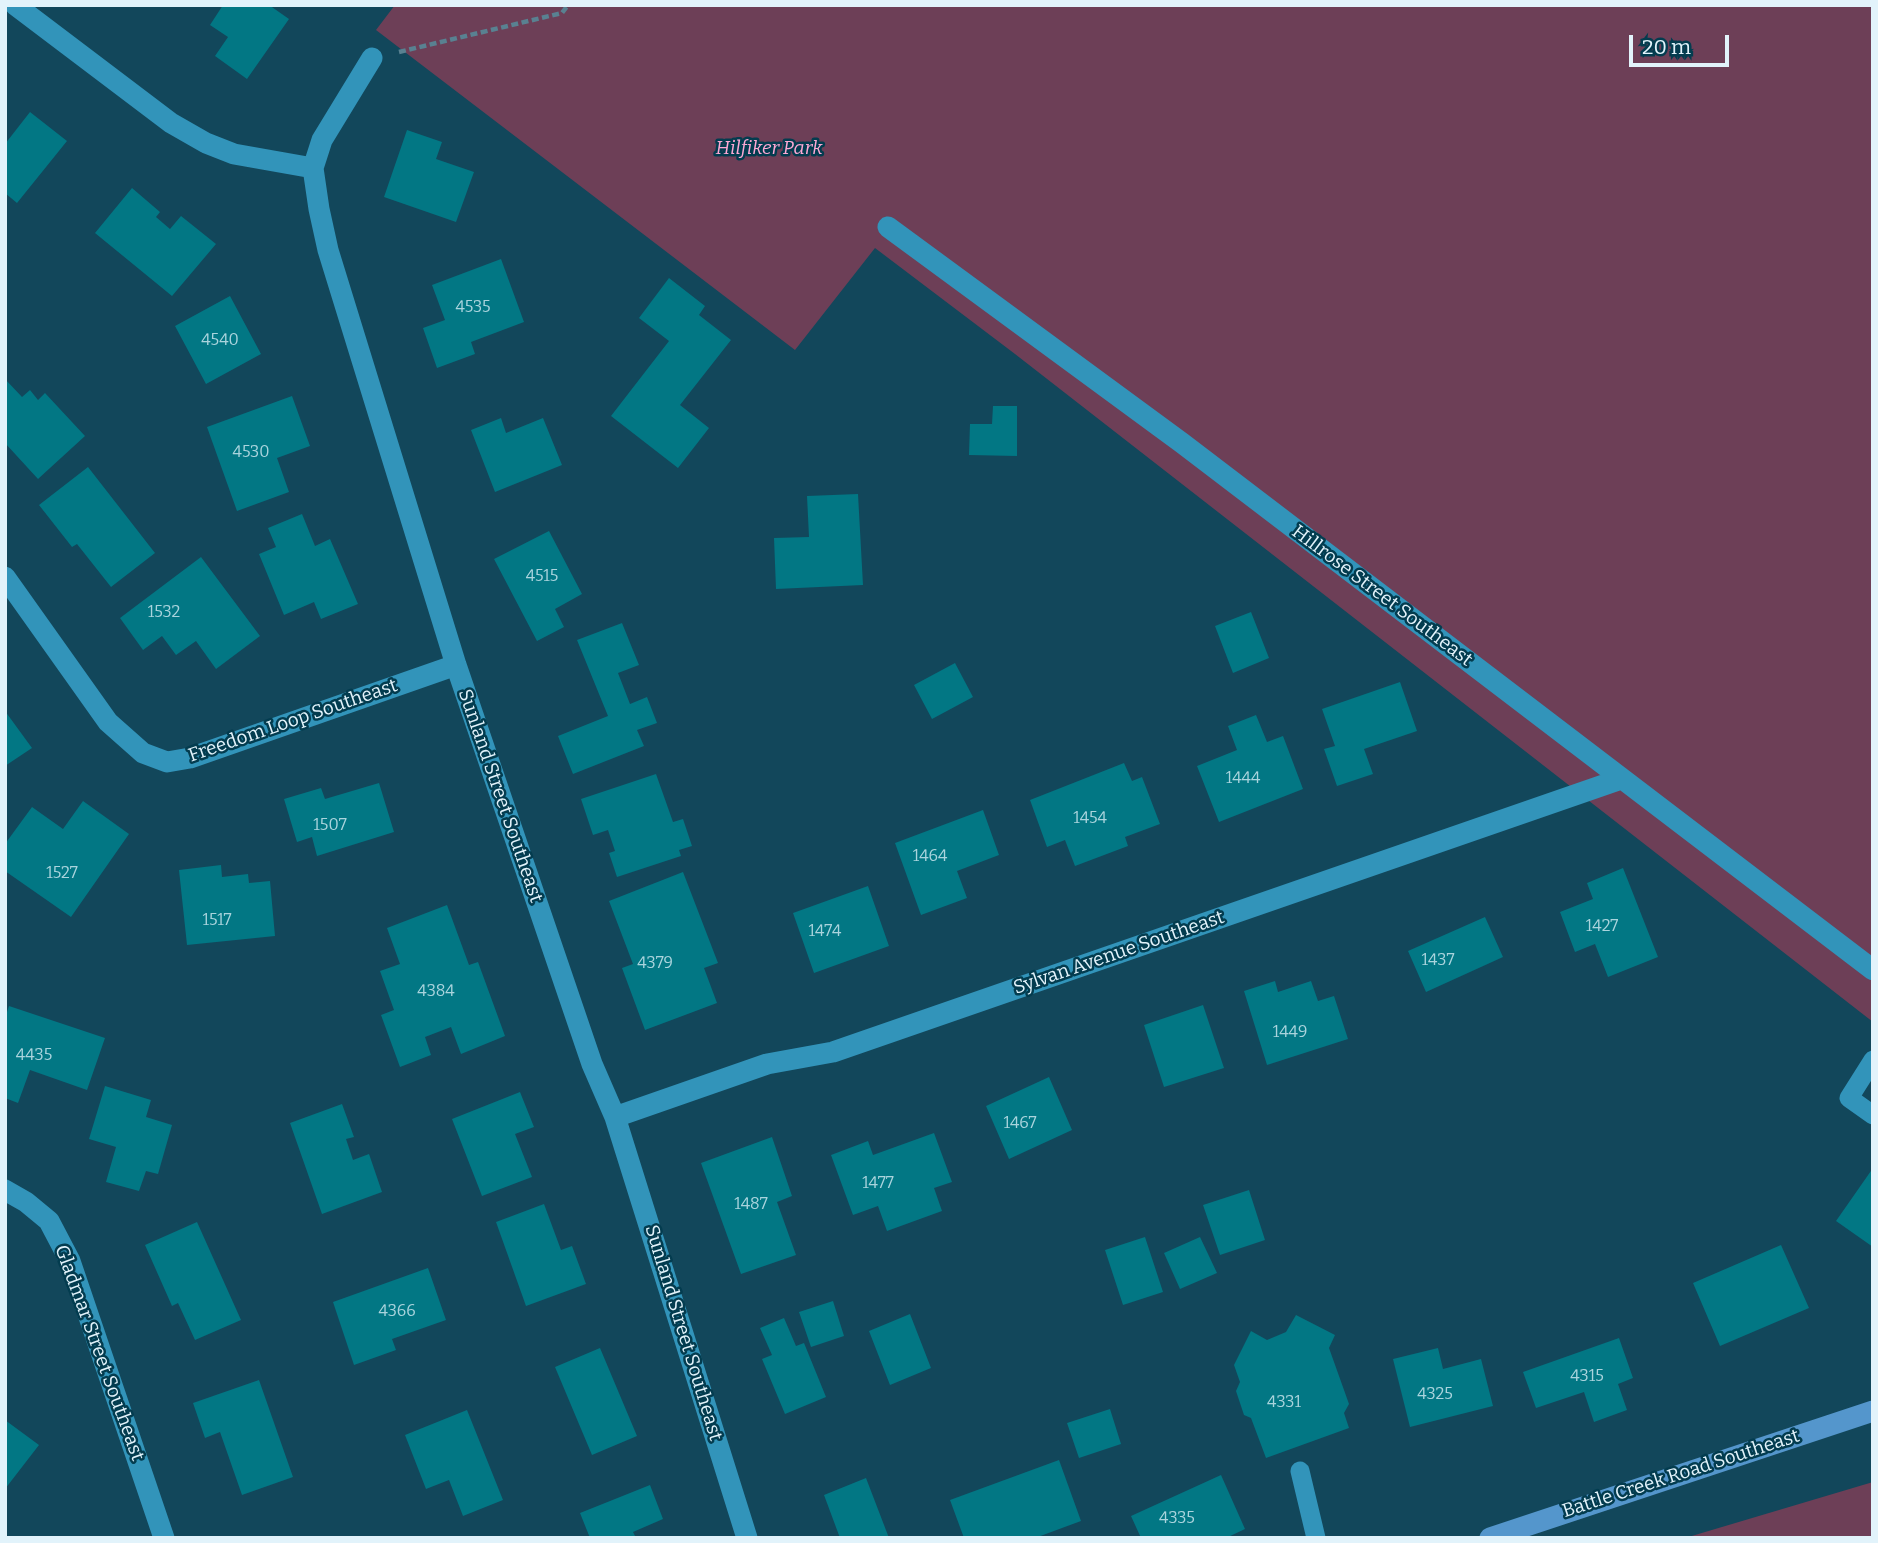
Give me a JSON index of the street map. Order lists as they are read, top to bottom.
{
  "streets": {
    "main road": ["Battle Creek Road Southeast"],
    "street": [
      "Hillrose Street Southeast",
      "Freedom Loop Southeast",
      "Sunland Street Southeast",
      "Sylvan Avenue Southeast",
      "Gladmar Street Southeast"
    ]
  },
  "crossings": [
    ["Hillrose Street Southeast", "Sylvan Avenue Southeast"],
    ["Freedom Loop Southeast", "Sunland Street Southeast"],
    ["Sunland Street Southeast", "Sylvan Avenue Southeast"]
  ],
  "parks": ["Hilfiker Park"],
  "house_numbers": [
    "4535",
    "4540",
    "4530",
    "4515",
    "1532",
    "1444",
    "1454",
    "1507",
    "1464",
    "1527",
    "1517",
    "1427",
    "1474",
    "1437",
    "4379",
    "4384",
    "1449",
    "4435",
    "1467",
    "1477",
    "1487",
    "4366",
    "4315",
    "4325",
    "4331",
    "4335"
  ],
  "scale_bar": "20 m"
}
